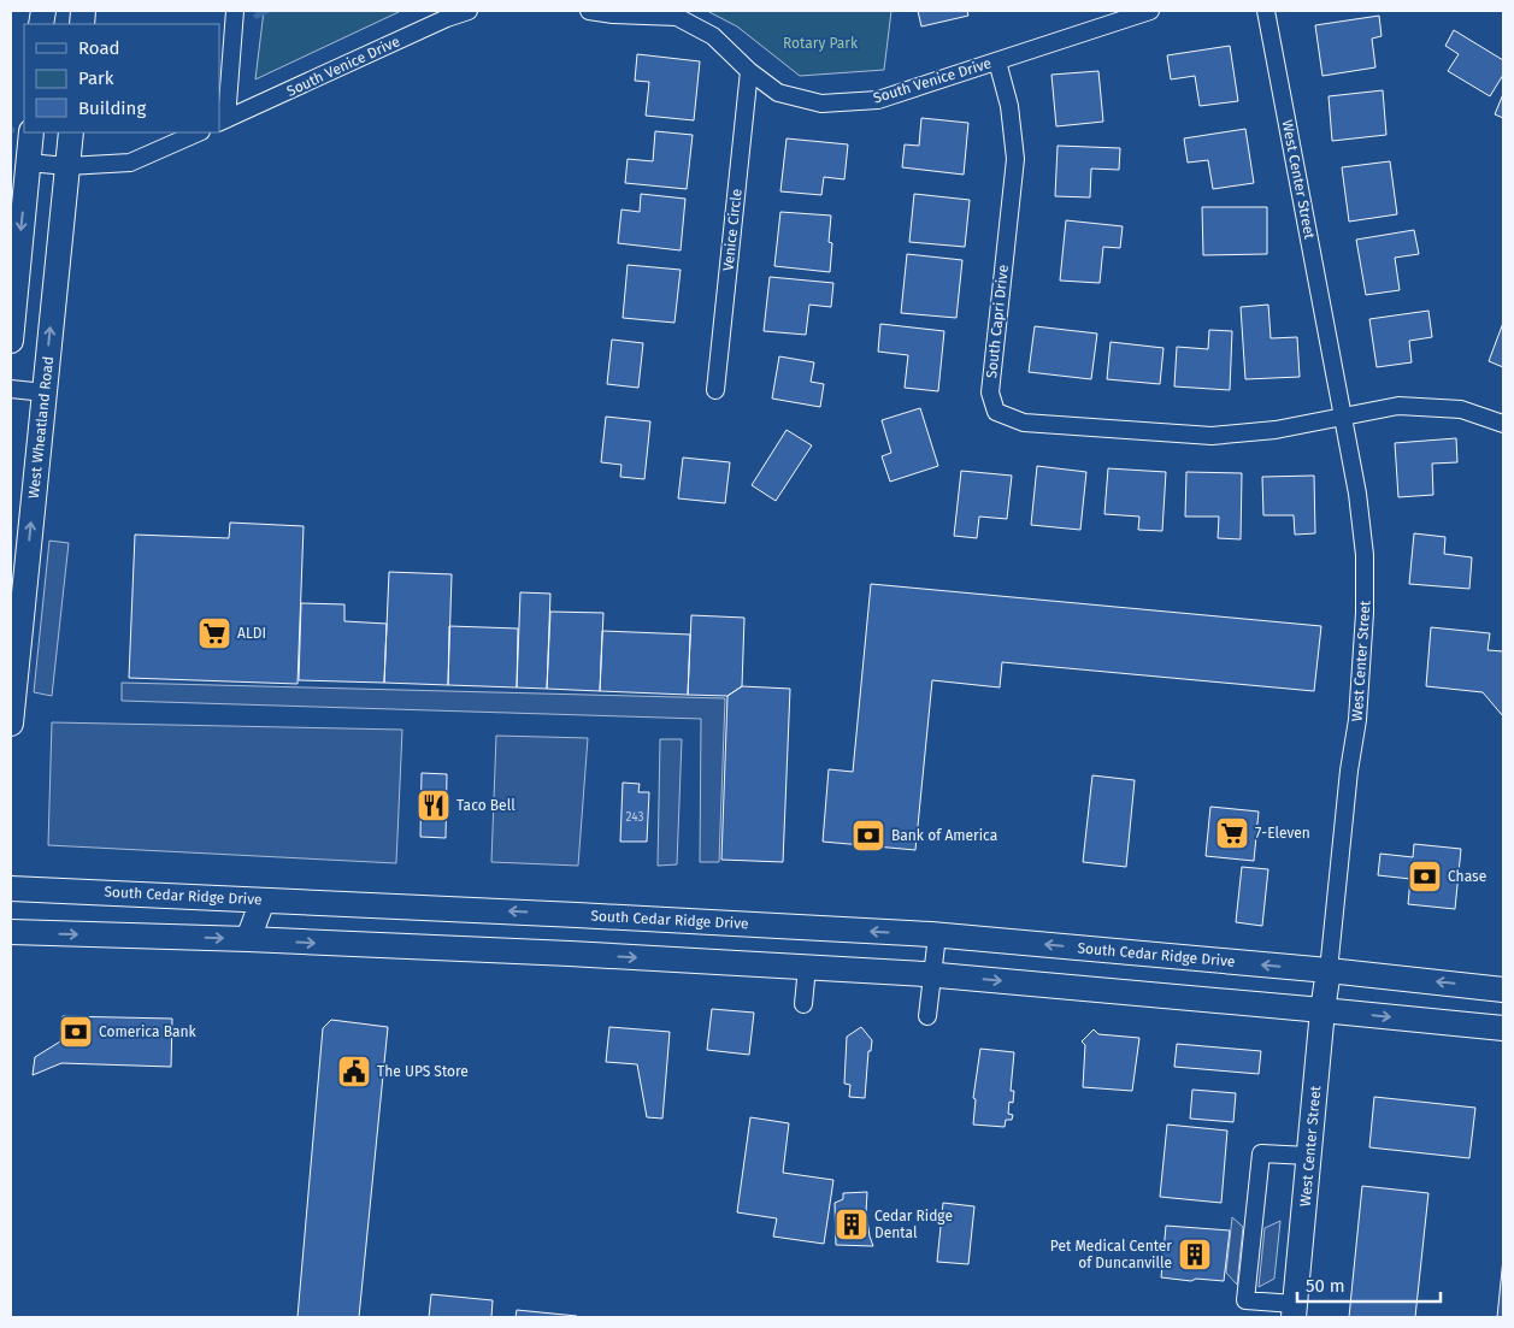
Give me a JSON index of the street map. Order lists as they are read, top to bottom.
{
  "streets": {
    "main road": ["West Center Street", "West Wheatland Road", "South Cedar Ridge Drive"],
    "street": ["South Venice Drive", "Venice Circle", "South Capri Drive"]
  },
  "crossings": [
    ["South Venice Drive", "Venice Circle"],
    ["South Venice Drive", "South Capri Drive"],
    ["West Center Street", "South Capri Drive"],
    ["West Center Street", "South Cedar Ridge Drive"]
  ],
  "parks": ["Rotary Park"],
  "places": {
    "supermarket": ["ALDI", "7-Eleven"],
    "restaurant": ["Taco Bell"],
    "bank": ["Bank of America", "Chase", "Comerica Bank"],
    "public building": ["The UPS Store"],
    "building": ["Cedar Ridge Dental", "Pet Medical Center of Duncanville"]
  },
  "house_numbers": ["243"],
  "legend": ["Road", "Park", "Building"],
  "scale_bar": "50 m"
}
